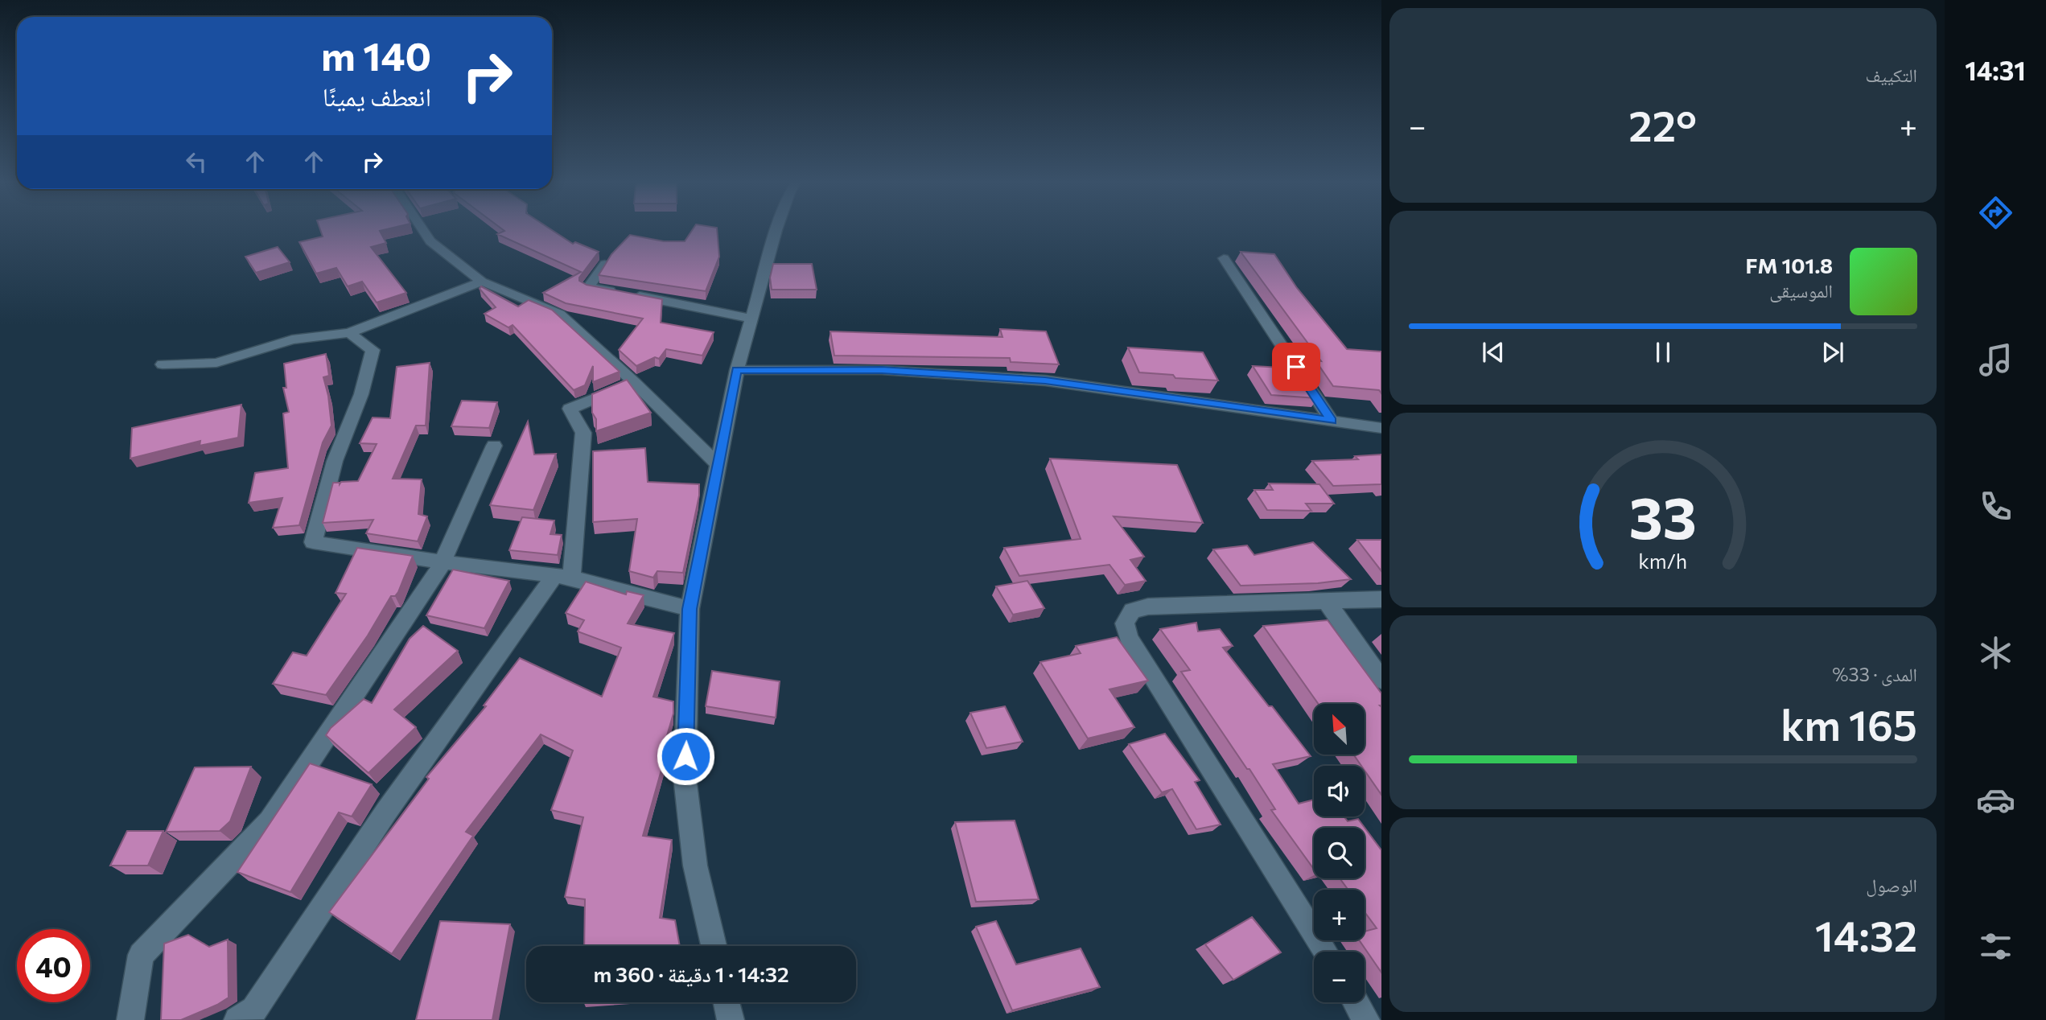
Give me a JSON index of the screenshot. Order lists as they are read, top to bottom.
{
  "north": "top left",
  "page": {
    "tabs": "14:31",
    "tile": [
      "التكييف",
      ["المدى · 33%", "165 km"],
      ["الوصول", "14:32"]
    ],
    "turn": ["140 m", "انعطف يمينًا"],
    "heat": ["−", "22°", "+"],
    "song": ["101.8 FM", "الموسيقى"],
    "map_buttons": ["+", "−"],
    "limit": "40",
    "trip": "14:32 · 1 دقيقة · 360 m",
    "gauge": ["33", "km/h"]
  }
}
